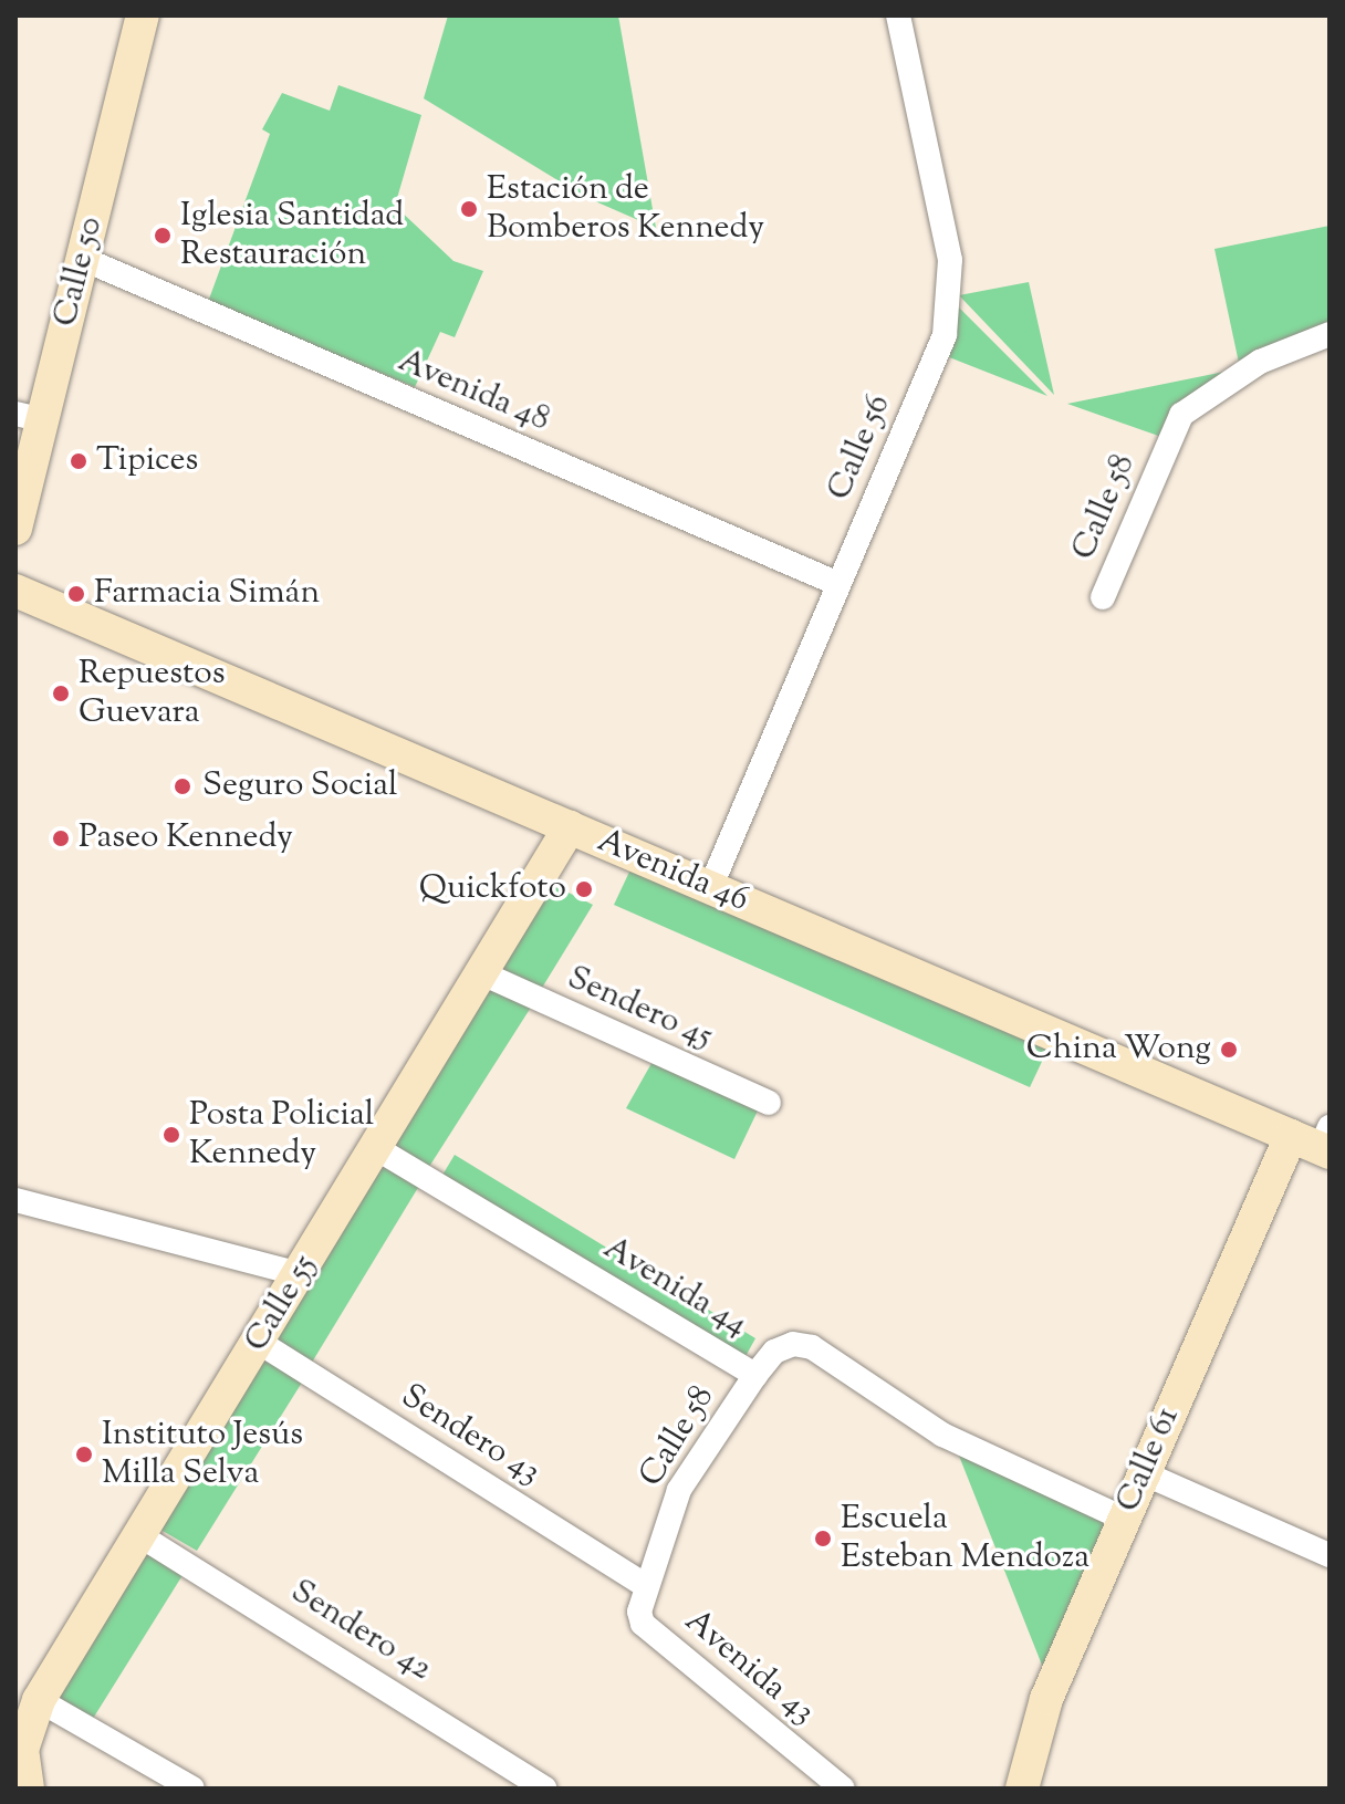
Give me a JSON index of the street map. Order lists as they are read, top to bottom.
{
  "streets": {
    "street": [
      "Calle 50",
      "Avenida 48",
      "Calle 56",
      "Calle 58",
      "Avenida 46",
      "Sendero 45",
      "Avenida 44",
      "Calle 55",
      "Sendero 43",
      "Calle 61",
      "Sendero 42",
      "Avenida 43"
    ]
  },
  "crossings": [
    ["Calle 50", "Avenida 48"],
    ["Avenida 48", "Calle 56"],
    ["Calle 56", "Avenida 46"],
    ["Calle 58", "Avenida 44"],
    ["Calle 58", "Sendero 43"],
    ["Calle 58", "Avenida 43"],
    ["Avenida 46", "Calle 55"],
    ["Avenida 46", "Calle 61"],
    ["Sendero 45", "Calle 55"],
    ["Avenida 44", "Calle 55"],
    ["Avenida 44", "Calle 61"],
    ["Calle 55", "Sendero 43"],
    ["Calle 55", "Sendero 42"],
    ["Sendero 43", "Avenida 43"]
  ],
  "places": [
    "Estación de Bomberos Kennedy",
    "Iglesia Santidad Restauración",
    "Tipices",
    "Farmacia Simán",
    "Repuestos Guevara",
    "Seguro Social",
    "Paseo Kennedy",
    "Quickfoto",
    "China Wong",
    "Posta Policial Kennedy",
    "Instituto Jesús Milla Selva",
    "Escuela Esteban Mendoza"
  ]
}
